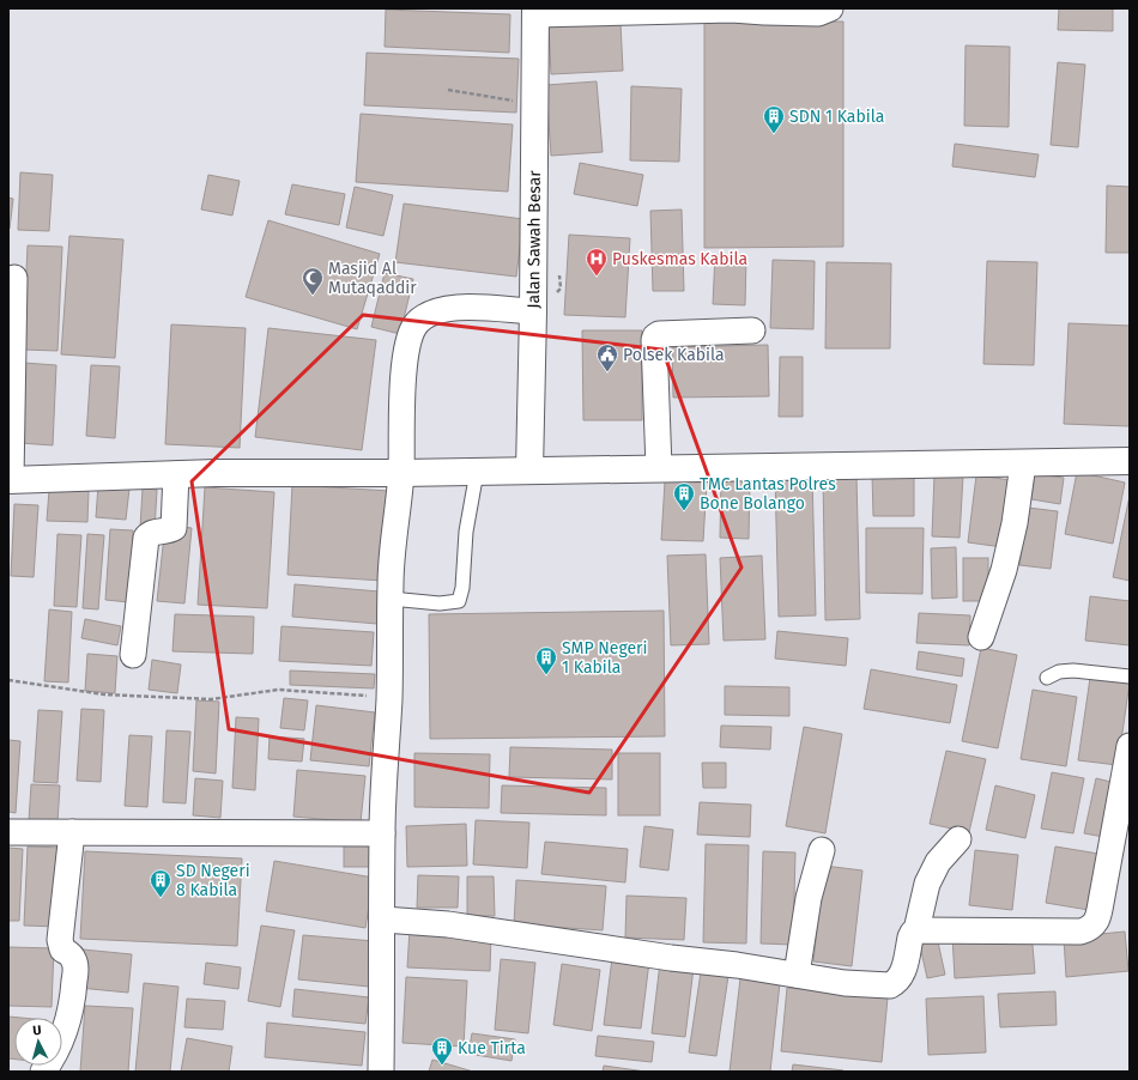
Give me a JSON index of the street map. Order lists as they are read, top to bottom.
{
  "streets": {
    "main road": ["Jalan Sawah Besar"]
  },
  "places": {
    "building": [
      "SDN 1 Kabila",
      "TMC Lantas Polres Bone Bolango",
      "SMP Negeri 1 Kabila",
      "SD Negeri 8 Kabila",
      "Kue Tirta"
    ],
    "hospital": ["Puskesmas Kabila"],
    "mosque": ["Masjid Al Mutaqaddir"],
    "public building": ["Polsek Kabila"]
  },
  "north": "top"
}
